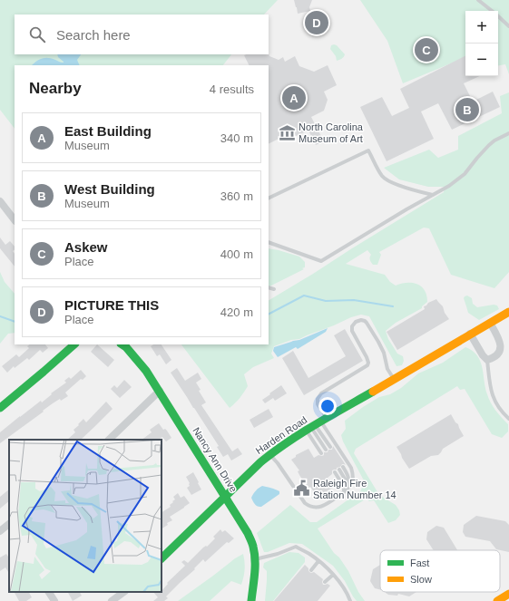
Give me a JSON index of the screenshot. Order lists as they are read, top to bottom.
{
  "streets": {
    "street": ["Harden Road", "Nancy Ann Drive"]
  },
  "crossings": [
    ["Harden Road", "Nancy Ann Drive"]
  ],
  "places": {
    "museum": ["North Carolina Museum of Art"],
    "public building": ["Raleigh Fire Station Number 14"]
  },
  "legend": ["Fast", "Slow"],
  "page": {
    "pins": [
      "D",
      "C",
      "A",
      "B"
    ],
    "map_buttons": ["+", "−"],
    "search": "Search here",
    "heading": ["Nearby", "4 results"],
    "list": [
      {
        "mark": "A",
        "name": "East Building",
        "note": "Museum",
        "value": "340 m"
      },
      {
        "mark": "B",
        "name": "West Building",
        "note": "Museum",
        "value": "360 m"
      },
      {
        "mark": "C",
        "name": "Askew",
        "note": "Place",
        "value": "400 m"
      },
      {
        "mark": "D",
        "name": "PICTURE THIS",
        "note": "Place",
        "value": "420 m"
      }
    ]
  }
}
